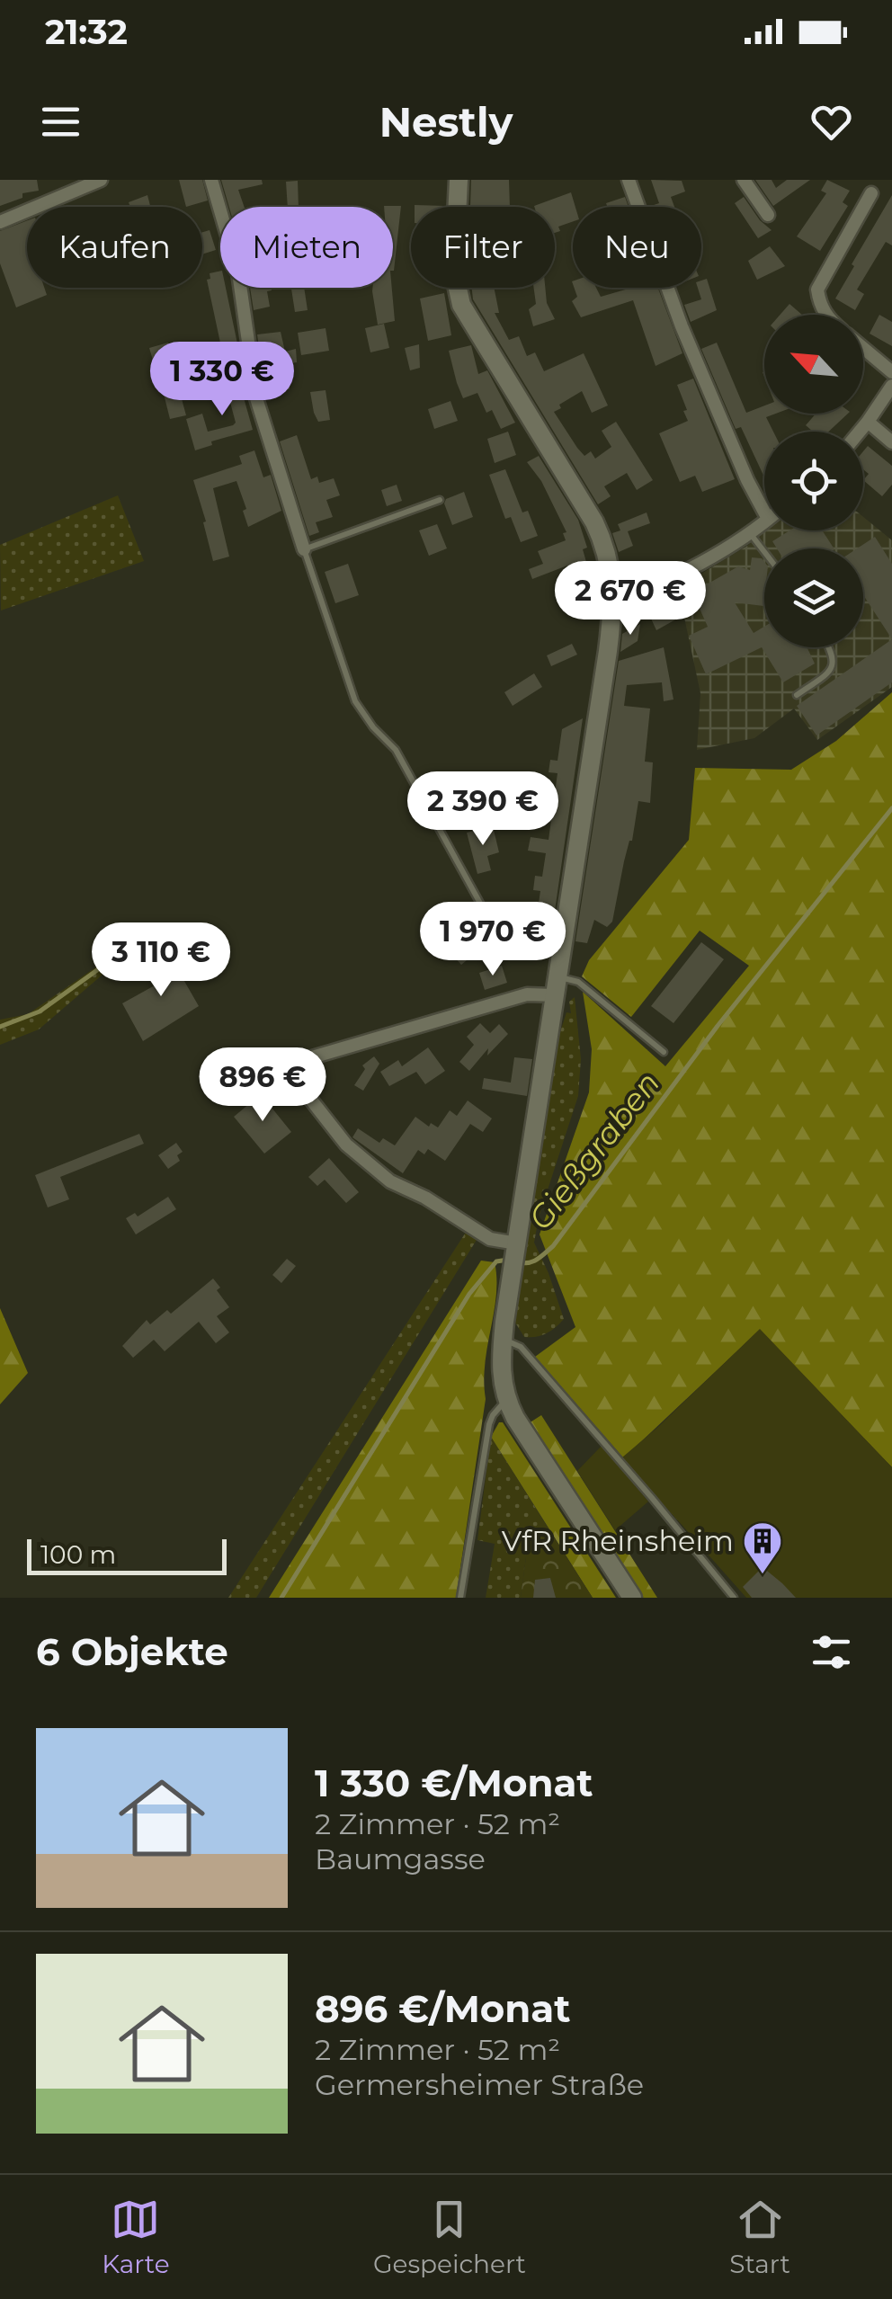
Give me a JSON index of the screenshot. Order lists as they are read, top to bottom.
{
  "water": ["Gießgraben"],
  "places": {
    "building": ["VfR Rheinsheim"]
  },
  "scale_bar": "100 m",
  "north": "top left",
  "page": {
    "status": "21:32",
    "header": "Nestly",
    "chip": [
      "Kaufen",
      "Mieten",
      "Filter",
      "Neu"
    ],
    "price": [
      "1 330 €",
      "2 670 €",
      "2 390 €",
      "1 970 €",
      "3 110 €",
      "896 €"
    ],
    "scale": "100 m",
    "heading": "6 Objekte",
    "list": [
      {
        "name": "1 330 €/Monat",
        "note": "2 Zimmer · 52 m² · Baumgasse"
      },
      {
        "name": "896 €/Monat",
        "note": "2 Zimmer · 52 m² · Germersheimer Straße"
      }
    ],
    "tabs": ["Karte", "Gespeichert", "Start"]
  }
}
